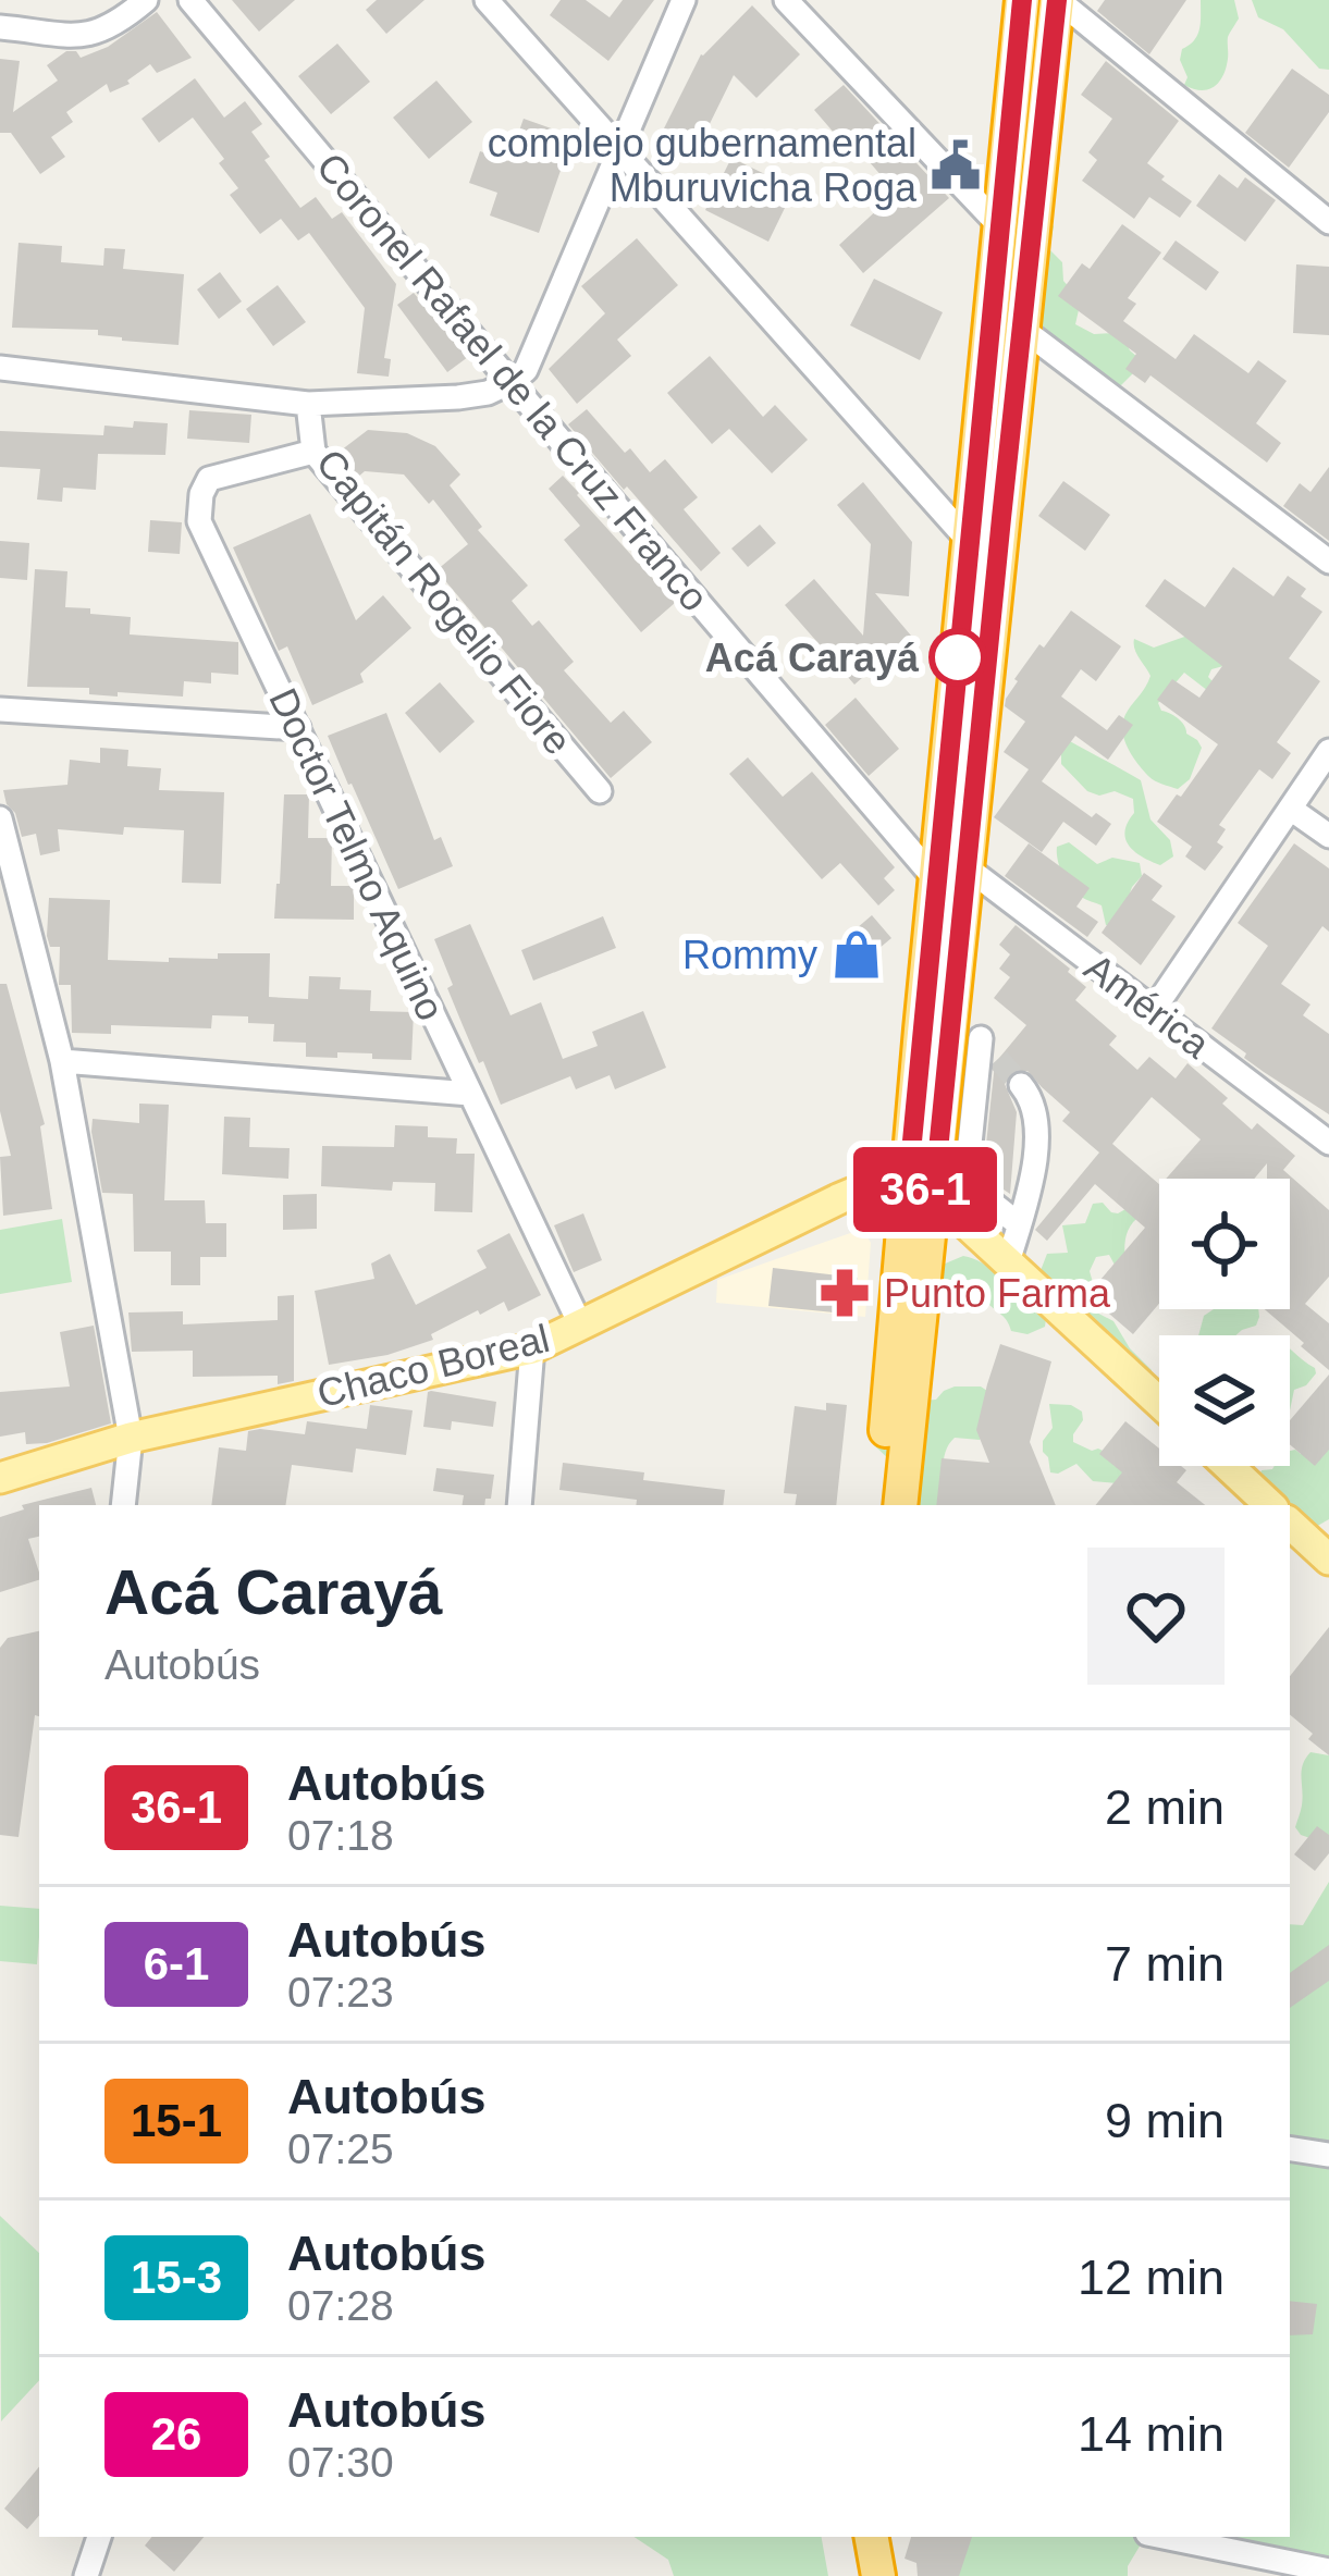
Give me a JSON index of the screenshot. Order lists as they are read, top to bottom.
{
  "streets": {
    "main road": ["Chaco Boreal"],
    "street": [
      "Coronel Rafael de la Cruz Franco",
      "Capitán Rogelio Fiore",
      "Doctor Telmo Aquino",
      "América"
    ]
  },
  "crossings": [
    ["Coronel Rafael de la Cruz Franco", "América"],
    ["Capitán Rogelio Fiore", "Doctor Telmo Aquino"],
    ["Doctor Telmo Aquino", "Chaco Boreal"]
  ],
  "places": {
    "public building": ["complejo gubernamental Mburuvicha Roga"],
    "other": ["Acá Carayá"],
    "shop": ["Rommy"],
    "pharmacy": ["Punto Farma"]
  },
  "lines": ["bus line 36-1"],
  "page": {
    "on_map": "36-1",
    "heading": ["Acá Carayá", "Autobús"],
    "list": [
      {
        "mark": "36-1",
        "name": "Autobús",
        "note": "07:18",
        "value": "2 min"
      },
      {
        "mark": "6-1",
        "name": "Autobús",
        "note": "07:23",
        "value": "7 min"
      },
      {
        "mark": "15-1",
        "name": "Autobús",
        "note": "07:25",
        "value": "9 min"
      },
      {
        "mark": "15-3",
        "name": "Autobús",
        "note": "07:28",
        "value": "12 min"
      },
      {
        "mark": "26",
        "name": "Autobús",
        "note": "07:30",
        "value": "14 min"
      }
    ]
  }
}
